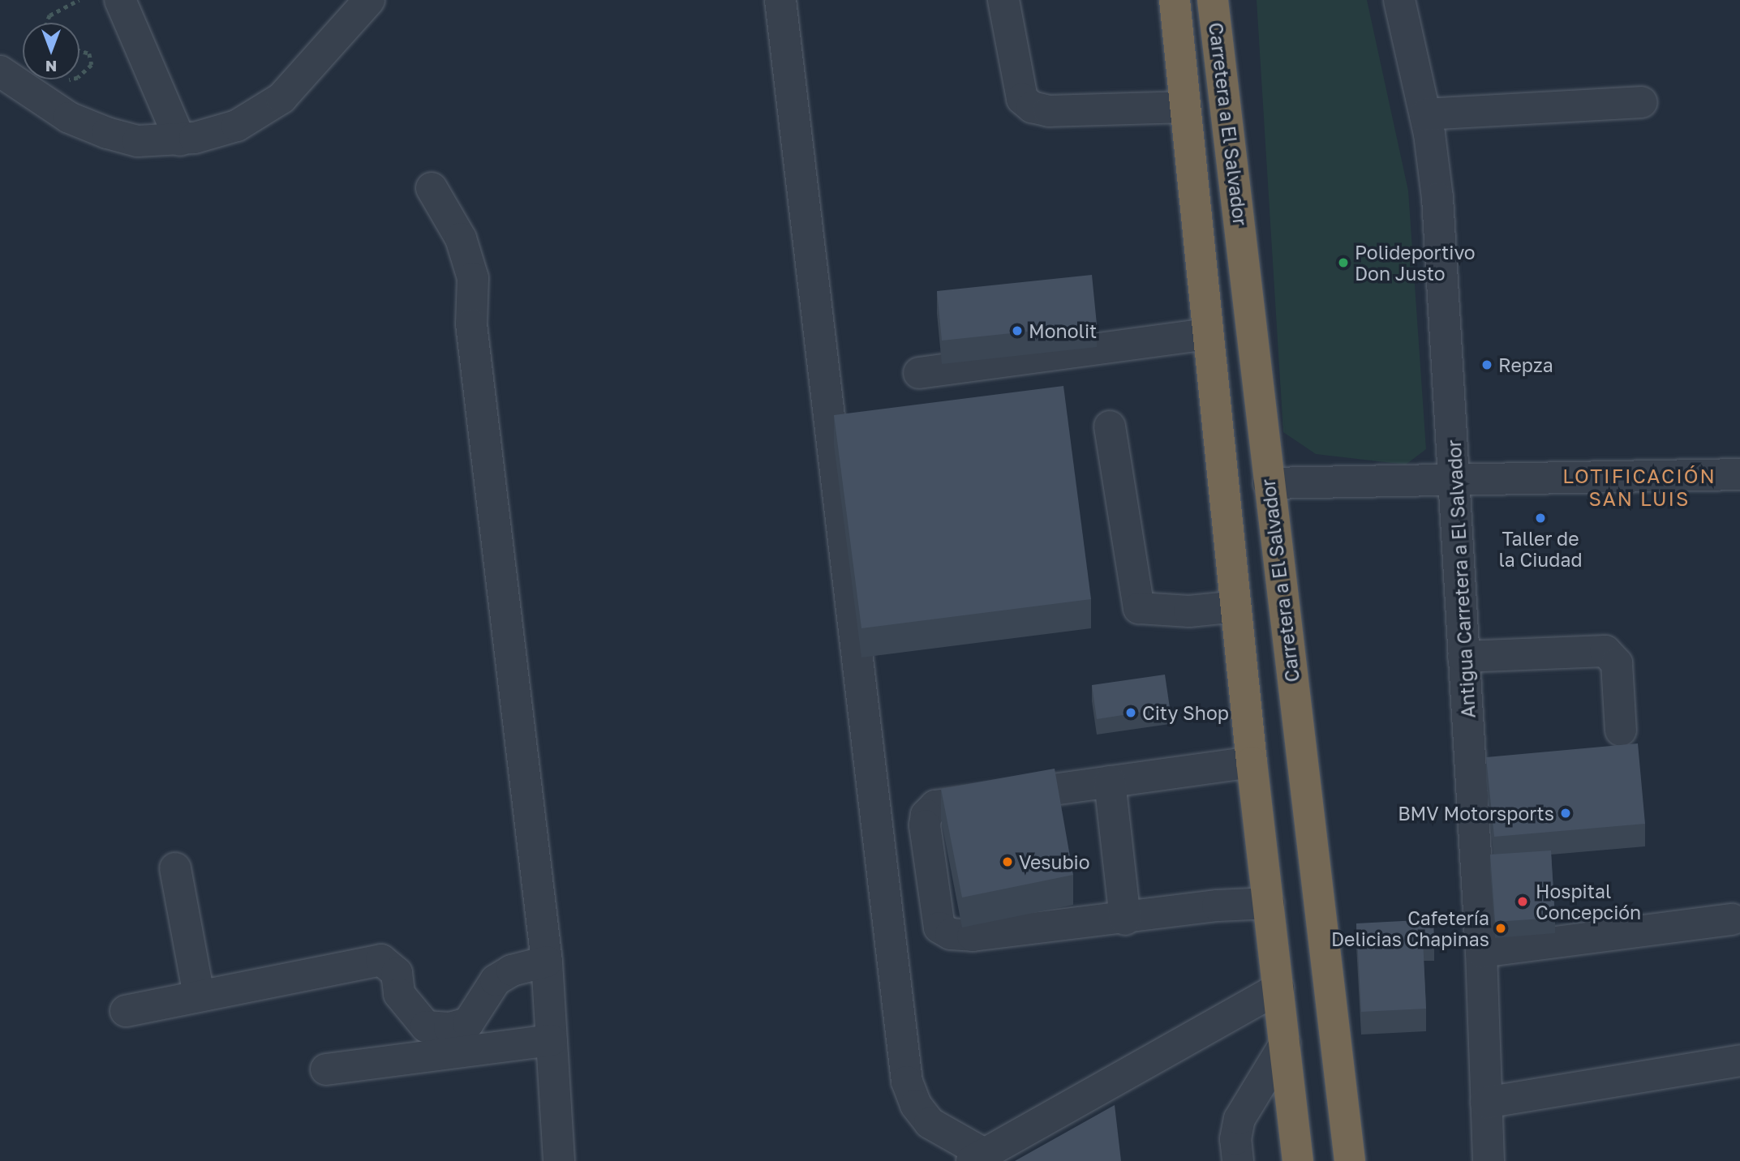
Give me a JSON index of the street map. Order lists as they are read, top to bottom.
{
  "streets": {
    "highway": ["Carretera a El Salvador"],
    "street": ["Antigua Carretera a El Salvador"]
  },
  "districts": ["LOTIFICACIÓN SAN LUIS"],
  "places": [
    "Polideportivo Don Justo",
    "Monolit",
    "Repza",
    "Taller de la Ciudad",
    "City Shop",
    "BMV Motorsports",
    "Vesubio",
    "Hospital Concepción",
    "Cafetería Delicias Chapinas"
  ],
  "north": "bottom"
}
